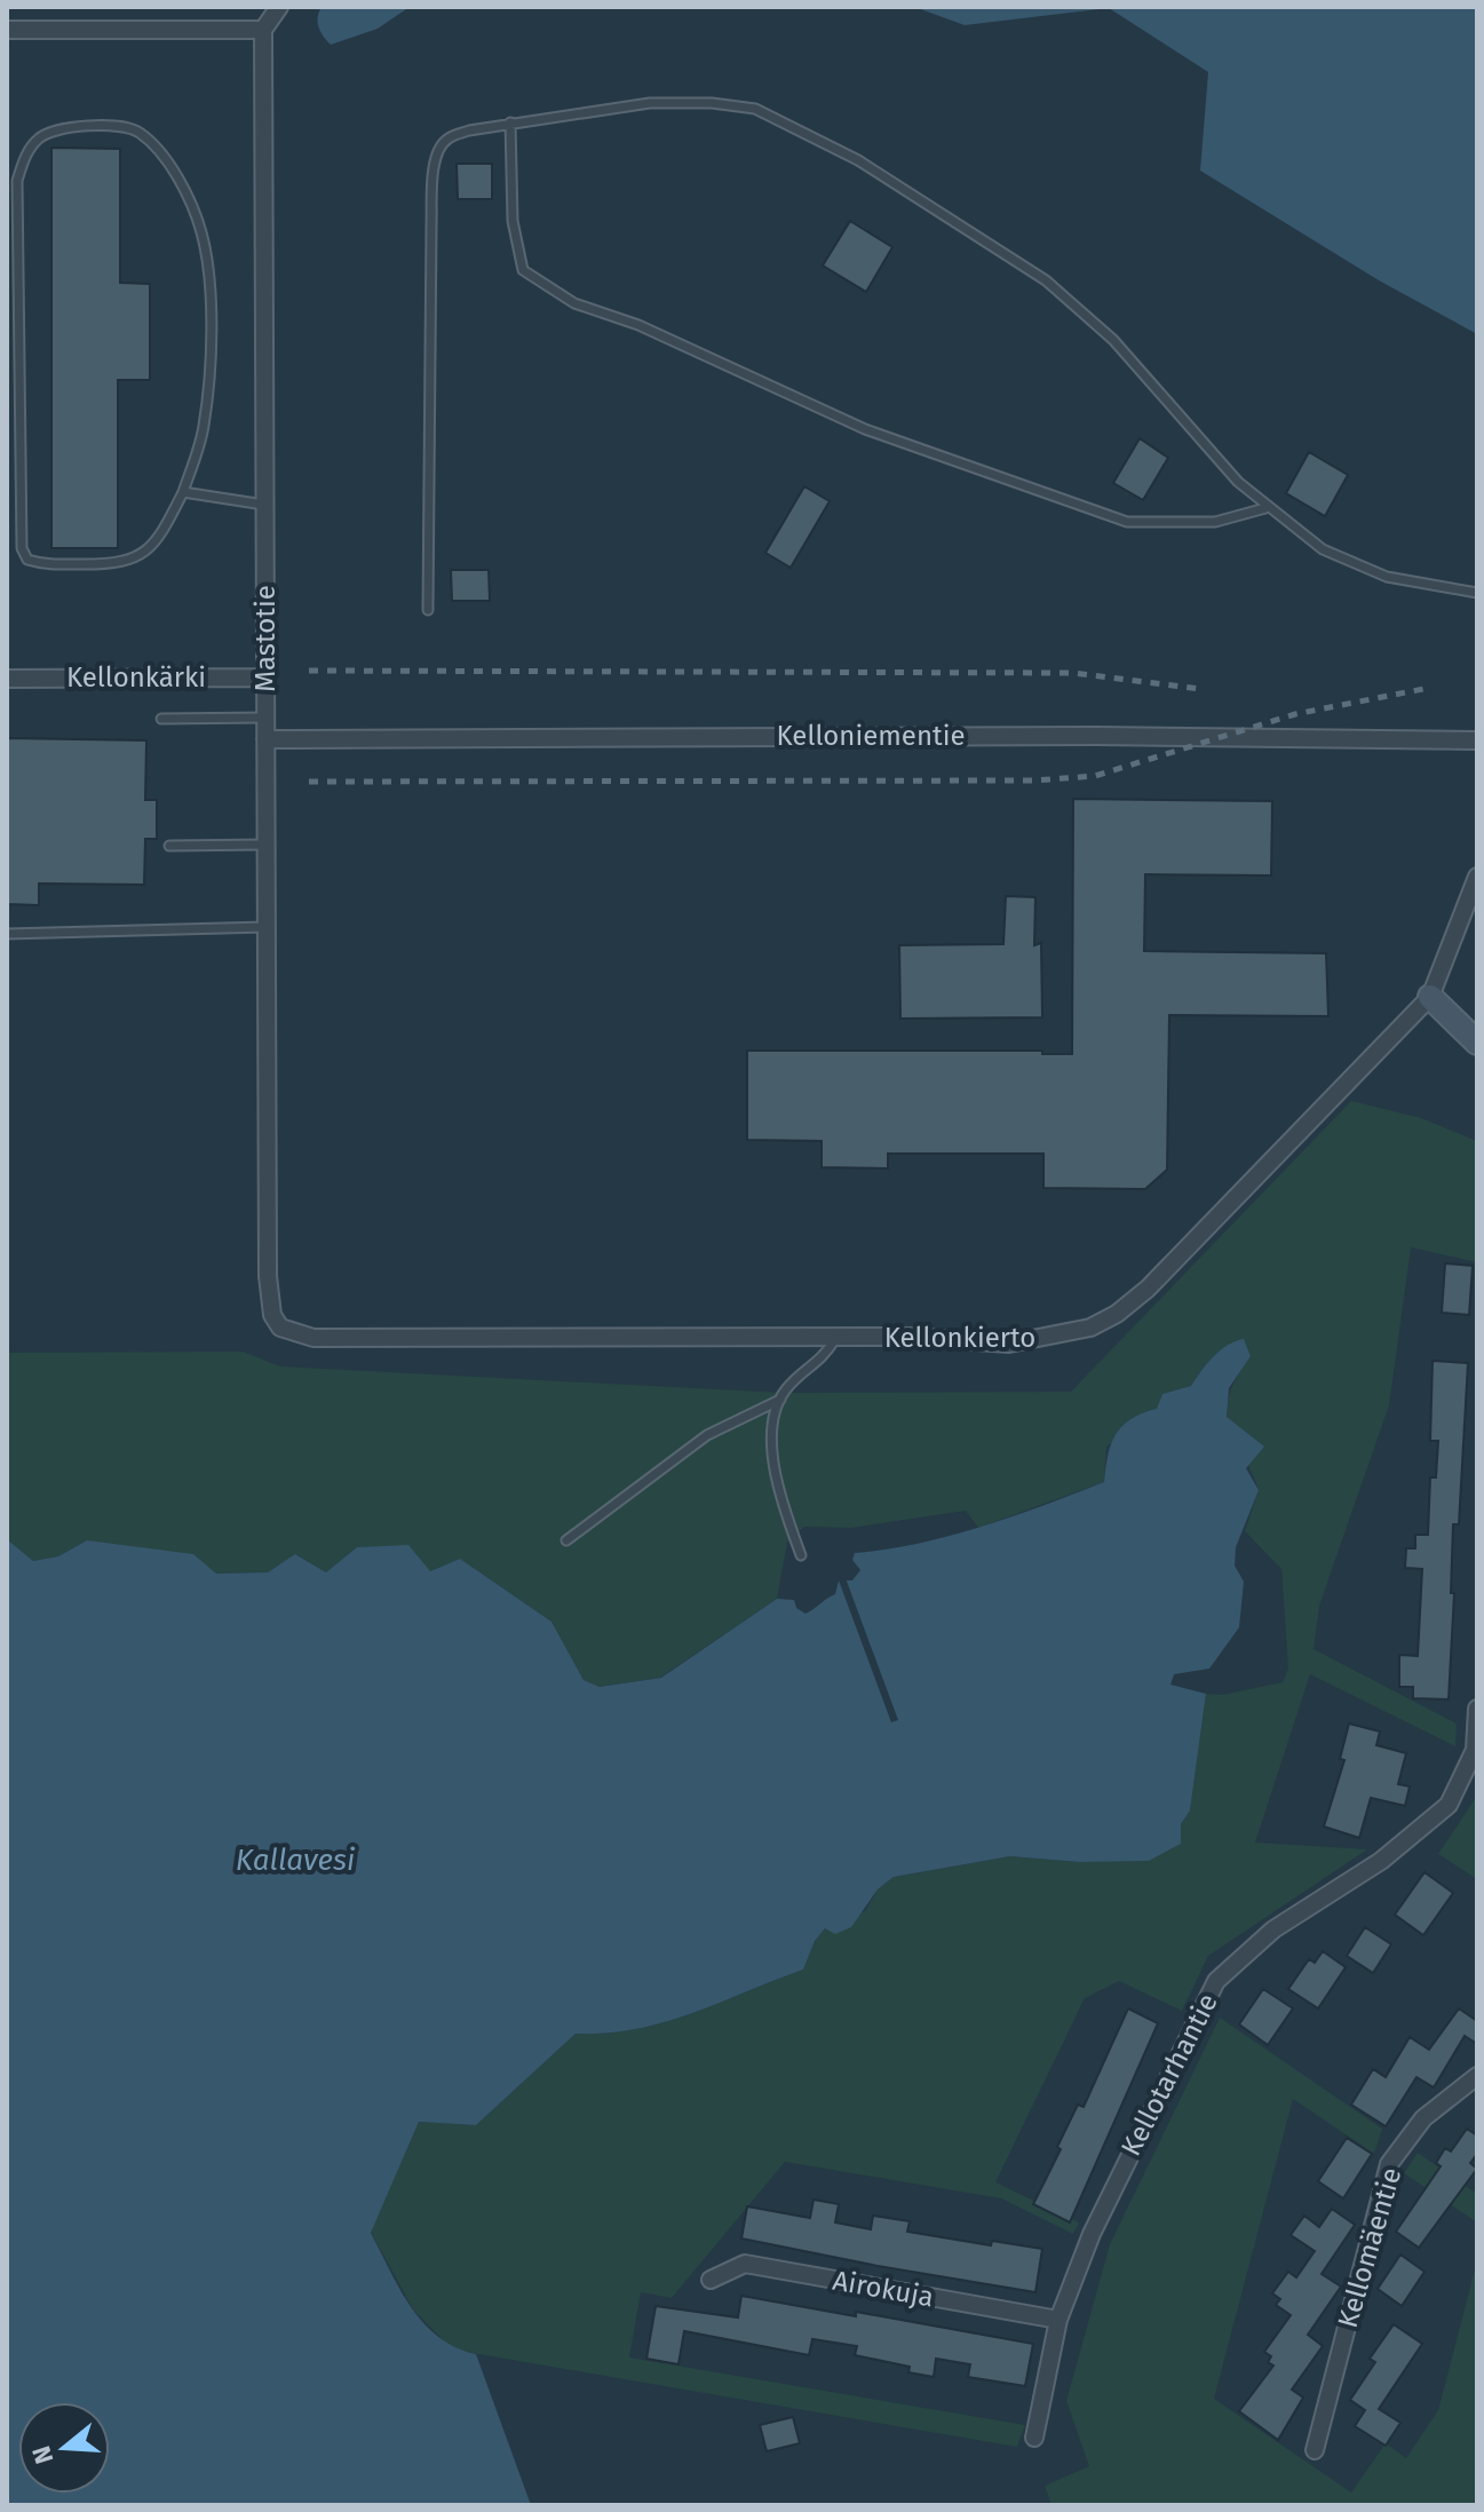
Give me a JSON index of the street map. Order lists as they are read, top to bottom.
{
  "streets": {
    "street": [
      "Mastotie",
      "Kellonkärki",
      "Kelloniementie",
      "Kellonkierto",
      "Kellotarhantie",
      "Kellomäentie",
      "Airokuja"
    ]
  },
  "crossings": [
    ["Mastotie", "Kellonkärki"],
    ["Mastotie", "Kelloniementie"],
    ["Mastotie", "Kellonkierto"],
    ["Kellotarhantie", "Airokuja"]
  ],
  "water": ["Kallavesi"],
  "north": "left"
}
